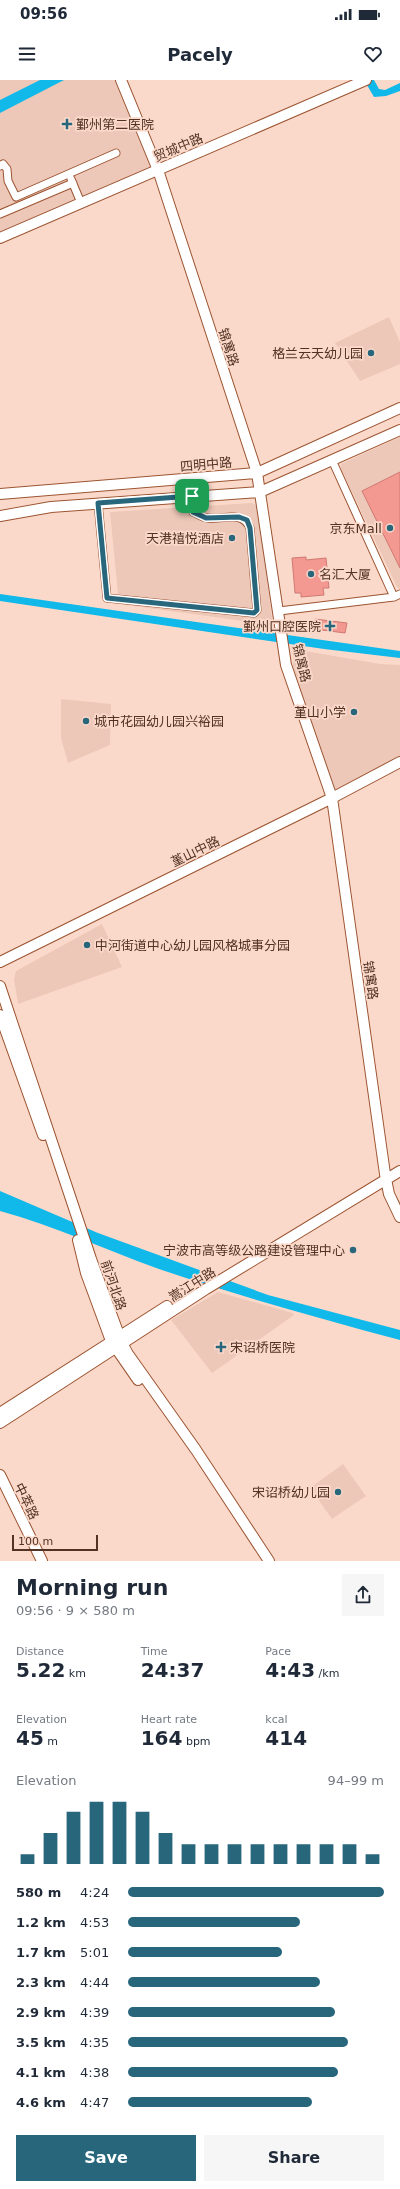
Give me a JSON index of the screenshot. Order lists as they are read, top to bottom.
{
  "streets": {
    "main road": [
      "贸城中路",
      "锦寓路",
      "四明中路",
      "堇山中路",
      "嵩江中路",
      "前河北路",
      "中萃路"
    ]
  },
  "crossings": [
    ["贸城中路", "锦寓路"],
    ["锦寓路", "四明中路"],
    ["锦寓路", "堇山中路"],
    ["锦寓路", "嵩江中路"],
    ["嵩江中路", "前河北路"]
  ],
  "places": {
    "health": ["鄞州第二医院", "鄞州口腔医院", "宋诏桥医院"],
    "other": [
      "格兰云天幼儿园",
      "京东Mall",
      "天港禧悦酒店",
      "名汇大厦",
      "堇山小学",
      "城市花园幼儿园兴裕园",
      "中河街道中心幼儿园风格城事分园",
      "宁波市高等级公路建设管理中心",
      "宋诏桥幼儿园"
    ]
  },
  "scale_bar": "100 m",
  "page": {
    "status": "09:56",
    "header": "Pacely",
    "scale": "100 m",
    "heading": ["Morning run", "09:56 · 9 × 580 m"],
    "stats": [
      ["Distance", "5.22 km"],
      ["Time", "24:37"],
      ["Pace", "4:43 /km"],
      ["Elevation", "45 m"],
      ["Heart rate", "164 bpm"],
      ["kcal", "414"]
    ],
    "chart": ["Elevation", "94–99 m"],
    "list": [
      {
        "name": "580 m",
        "note": "4:24"
      },
      {
        "name": "1.2 km",
        "note": "4:53"
      },
      {
        "name": "1.7 km",
        "note": "5:01"
      },
      {
        "name": "2.3 km",
        "note": "4:44"
      },
      {
        "name": "2.9 km",
        "note": "4:39"
      },
      {
        "name": "3.5 km",
        "note": "4:35"
      },
      {
        "name": "4.1 km",
        "note": "4:38"
      },
      {
        "name": "4.6 km",
        "note": "4:47"
      }
    ],
    "buttons": ["Save", "Share"]
  }
}
